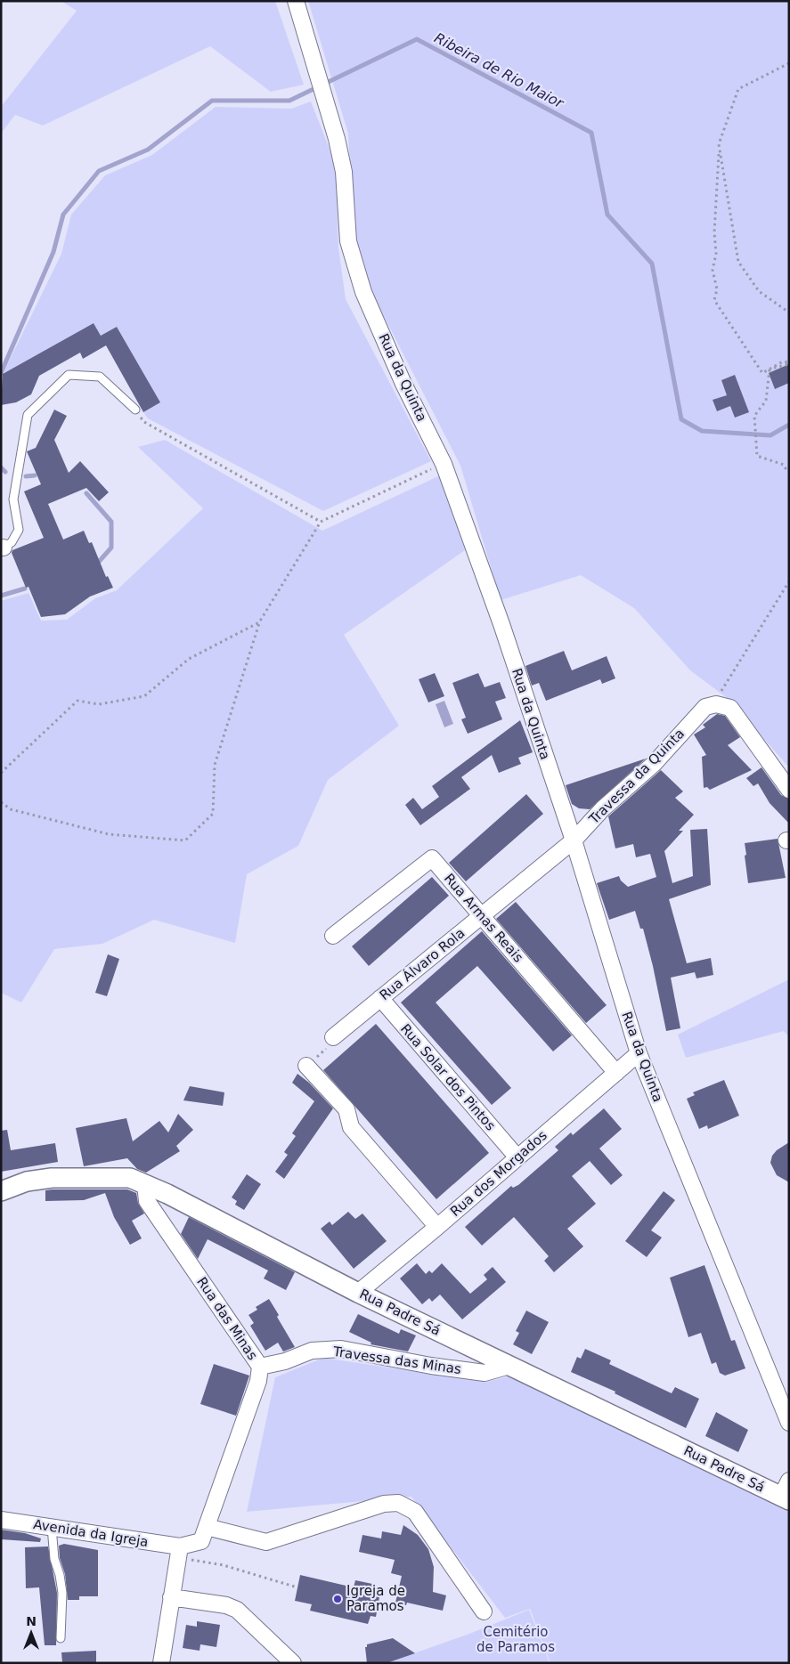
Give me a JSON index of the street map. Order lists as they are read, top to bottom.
{
  "streets": {
    "street": [
      "Rua da Quinta",
      "Travessa da Quinta",
      "Rua Armas Reais",
      "Rua Álvaro Rola",
      "Rua Solar dos Pintos",
      "Rua dos Morgados",
      "Rua Padre Sá",
      "Rua das Minas",
      "Travessa das Minas",
      "Avenida da Igreja"
    ]
  },
  "crossings": [
    ["Rua da Quinta", "Travessa da Quinta"],
    ["Rua da Quinta", "Rua Álvaro Rola"],
    ["Rua da Quinta", "Rua dos Morgados"],
    ["Travessa da Quinta", "Rua Álvaro Rola"],
    ["Rua Armas Reais", "Rua Álvaro Rola"],
    ["Rua Armas Reais", "Rua dos Morgados"],
    ["Rua Álvaro Rola", "Rua Solar dos Pintos"],
    ["Rua Solar dos Pintos", "Rua dos Morgados"],
    ["Rua dos Morgados", "Rua Padre Sá"],
    ["Rua Padre Sá", "Rua das Minas"],
    ["Rua Padre Sá", "Travessa das Minas"],
    ["Rua das Minas", "Travessa das Minas"],
    ["Rua das Minas", "Avenida da Igreja"]
  ],
  "water": ["Ribeira de Rio Maior"],
  "parks": ["Cemitério de Paramos"],
  "places": ["Igreja de Paramos"],
  "north": "top"
}
